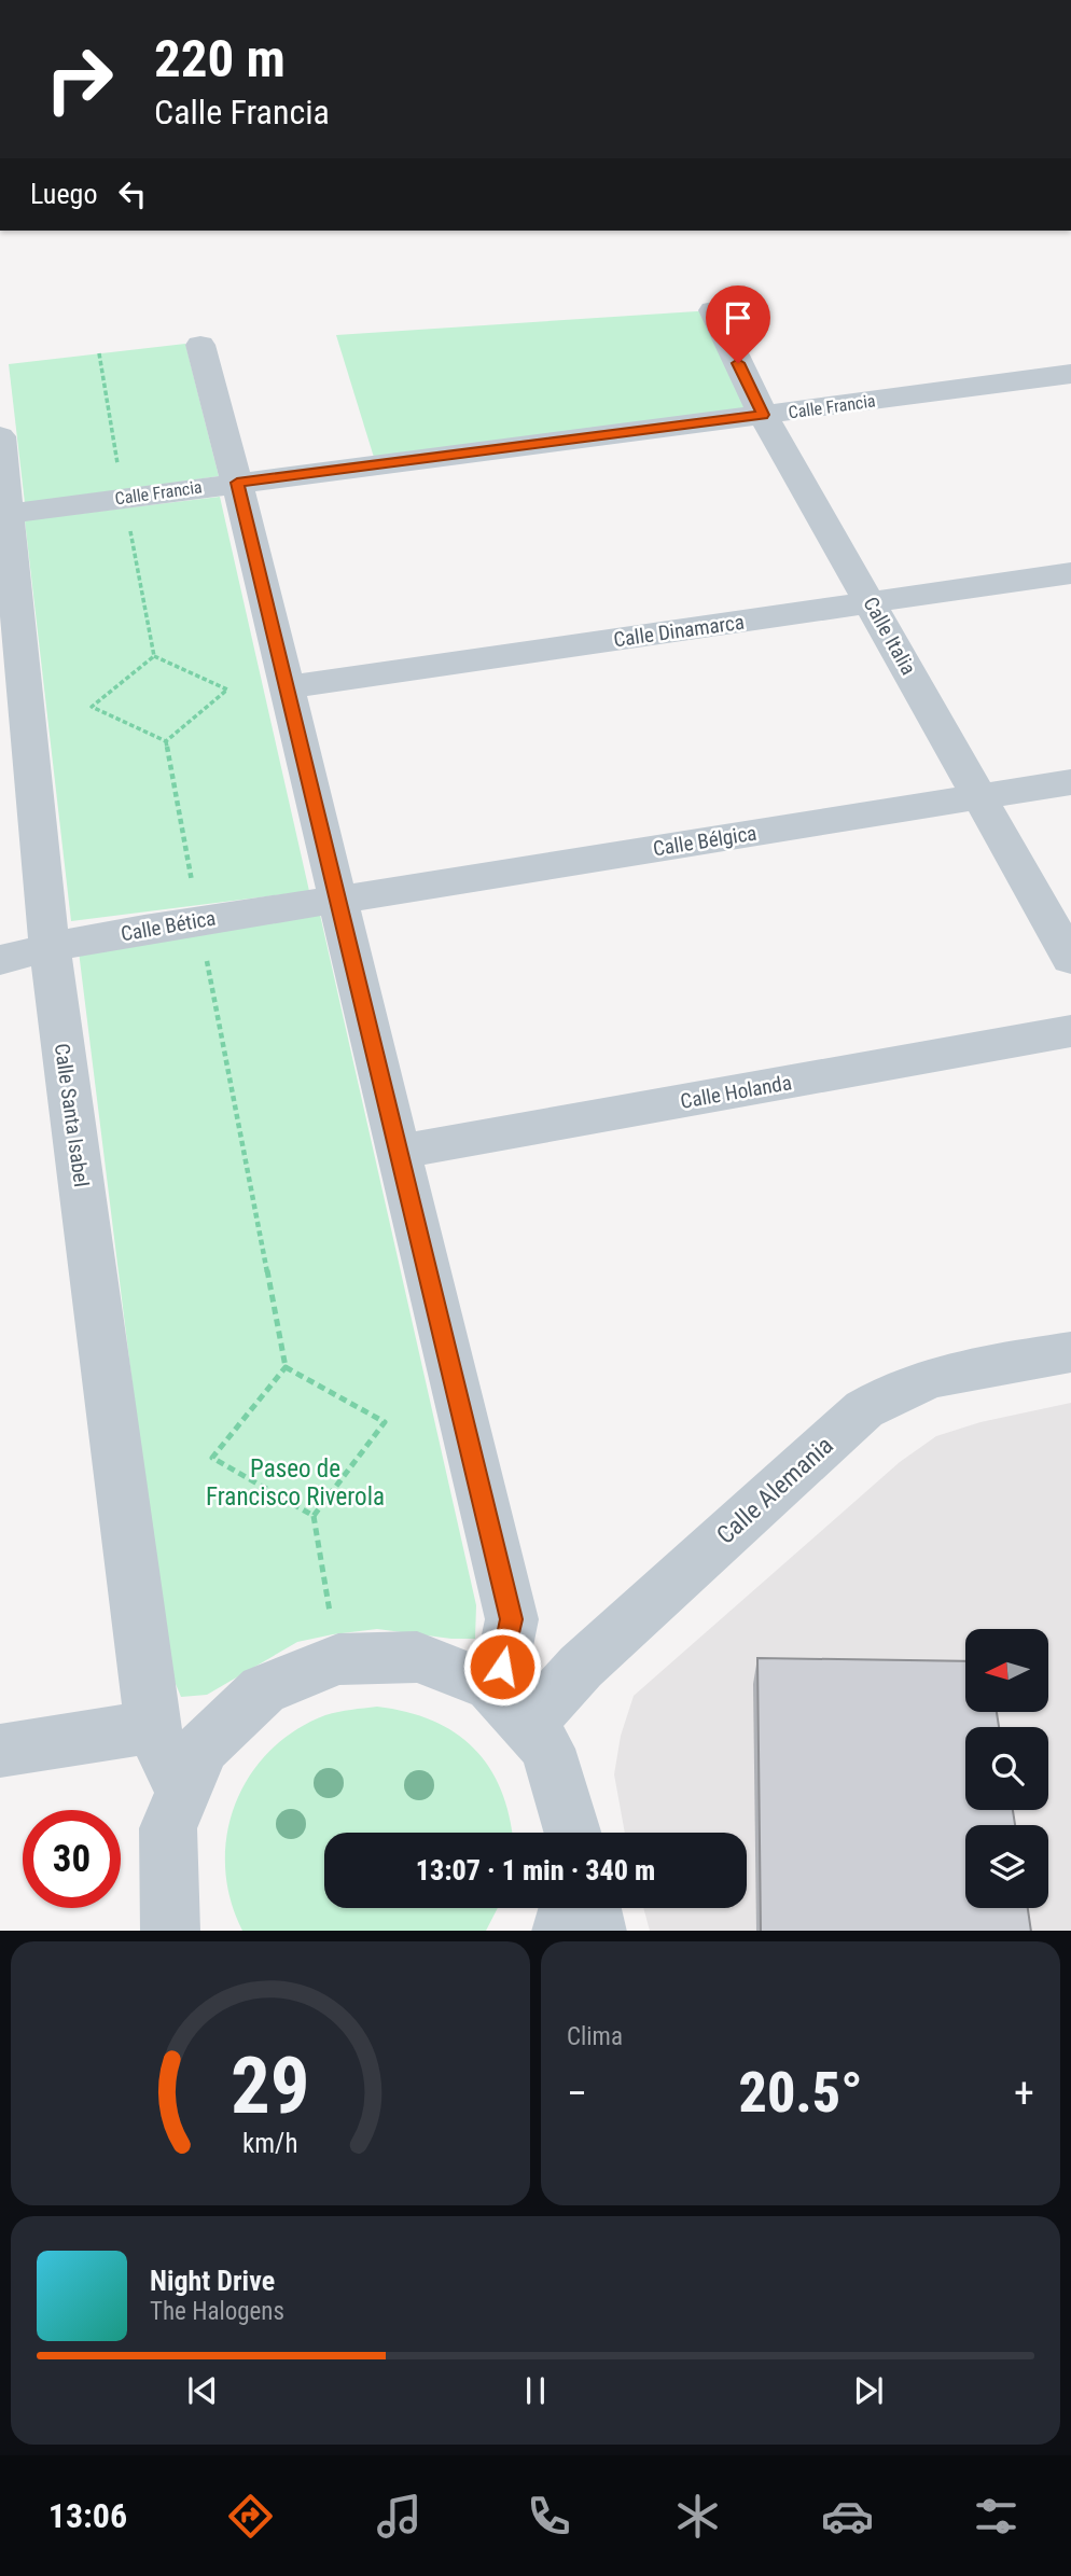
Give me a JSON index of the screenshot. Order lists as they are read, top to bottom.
{
  "streets": {
    "street": [
      "Calle Francia",
      "Calle Dinamarca",
      "Calle Italia",
      "Calle Bélgica",
      "Calle Bética",
      "Calle Holanda",
      "Calle Santa Isabel",
      "Calle Alemania"
    ]
  },
  "crossings": [
    ["Calle Francia", "Calle Italia"],
    ["Calle Francia", "Calle Santa Isabel"],
    ["Calle Dinamarca", "Calle Italia"],
    ["Calle Italia", "Calle Bélgica"],
    ["Calle Bélgica", "Calle Bética"],
    ["Calle Bética", "Calle Santa Isabel"]
  ],
  "parks": ["Paseo de Francisco Riverola"],
  "north": "left",
  "page": {
    "turn": ["220 m", "Calle Francia"],
    "then": "Luego",
    "limit": "30",
    "trip": "13:07 · 1 min · 340 m",
    "tile": "Clima",
    "heat": ["−", "20.5°", "+"],
    "song": ["Night Drive", "The Halogens"],
    "tabs": "13:06",
    "gauge": ["29", "km/h"]
  }
}
